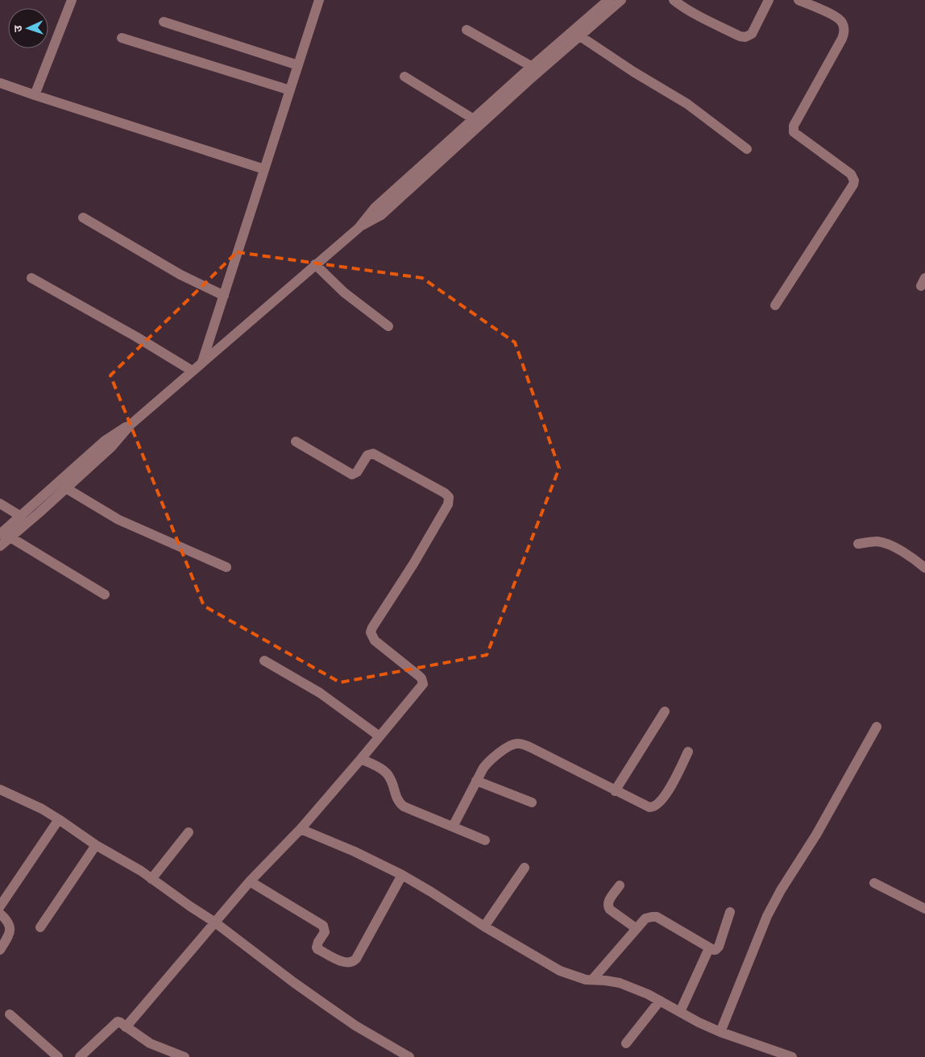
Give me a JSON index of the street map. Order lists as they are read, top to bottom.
{
  "north": "left"
}
